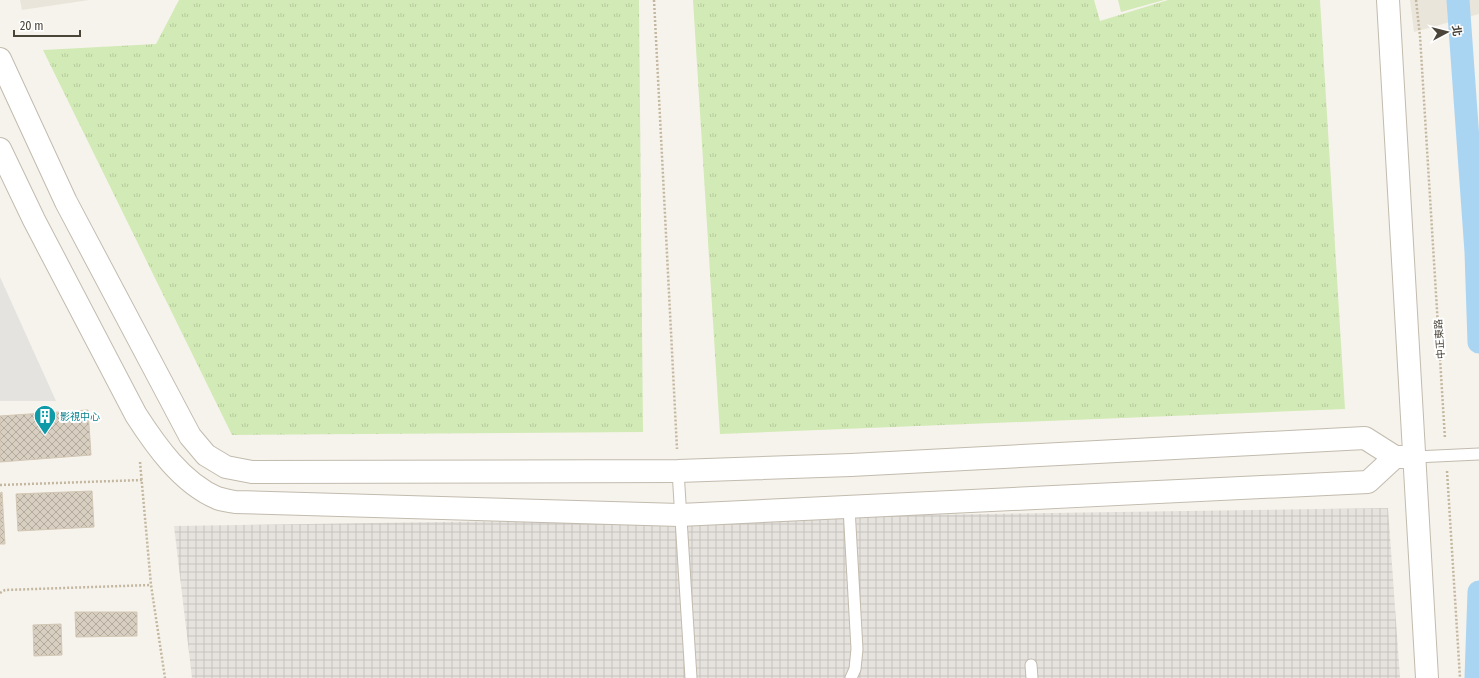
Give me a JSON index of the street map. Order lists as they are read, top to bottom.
{
  "streets": {
    "path": ["中正東路"]
  },
  "places": {
    "building": ["影視中心"]
  },
  "scale_bar": "20 m",
  "north": "right"
}
